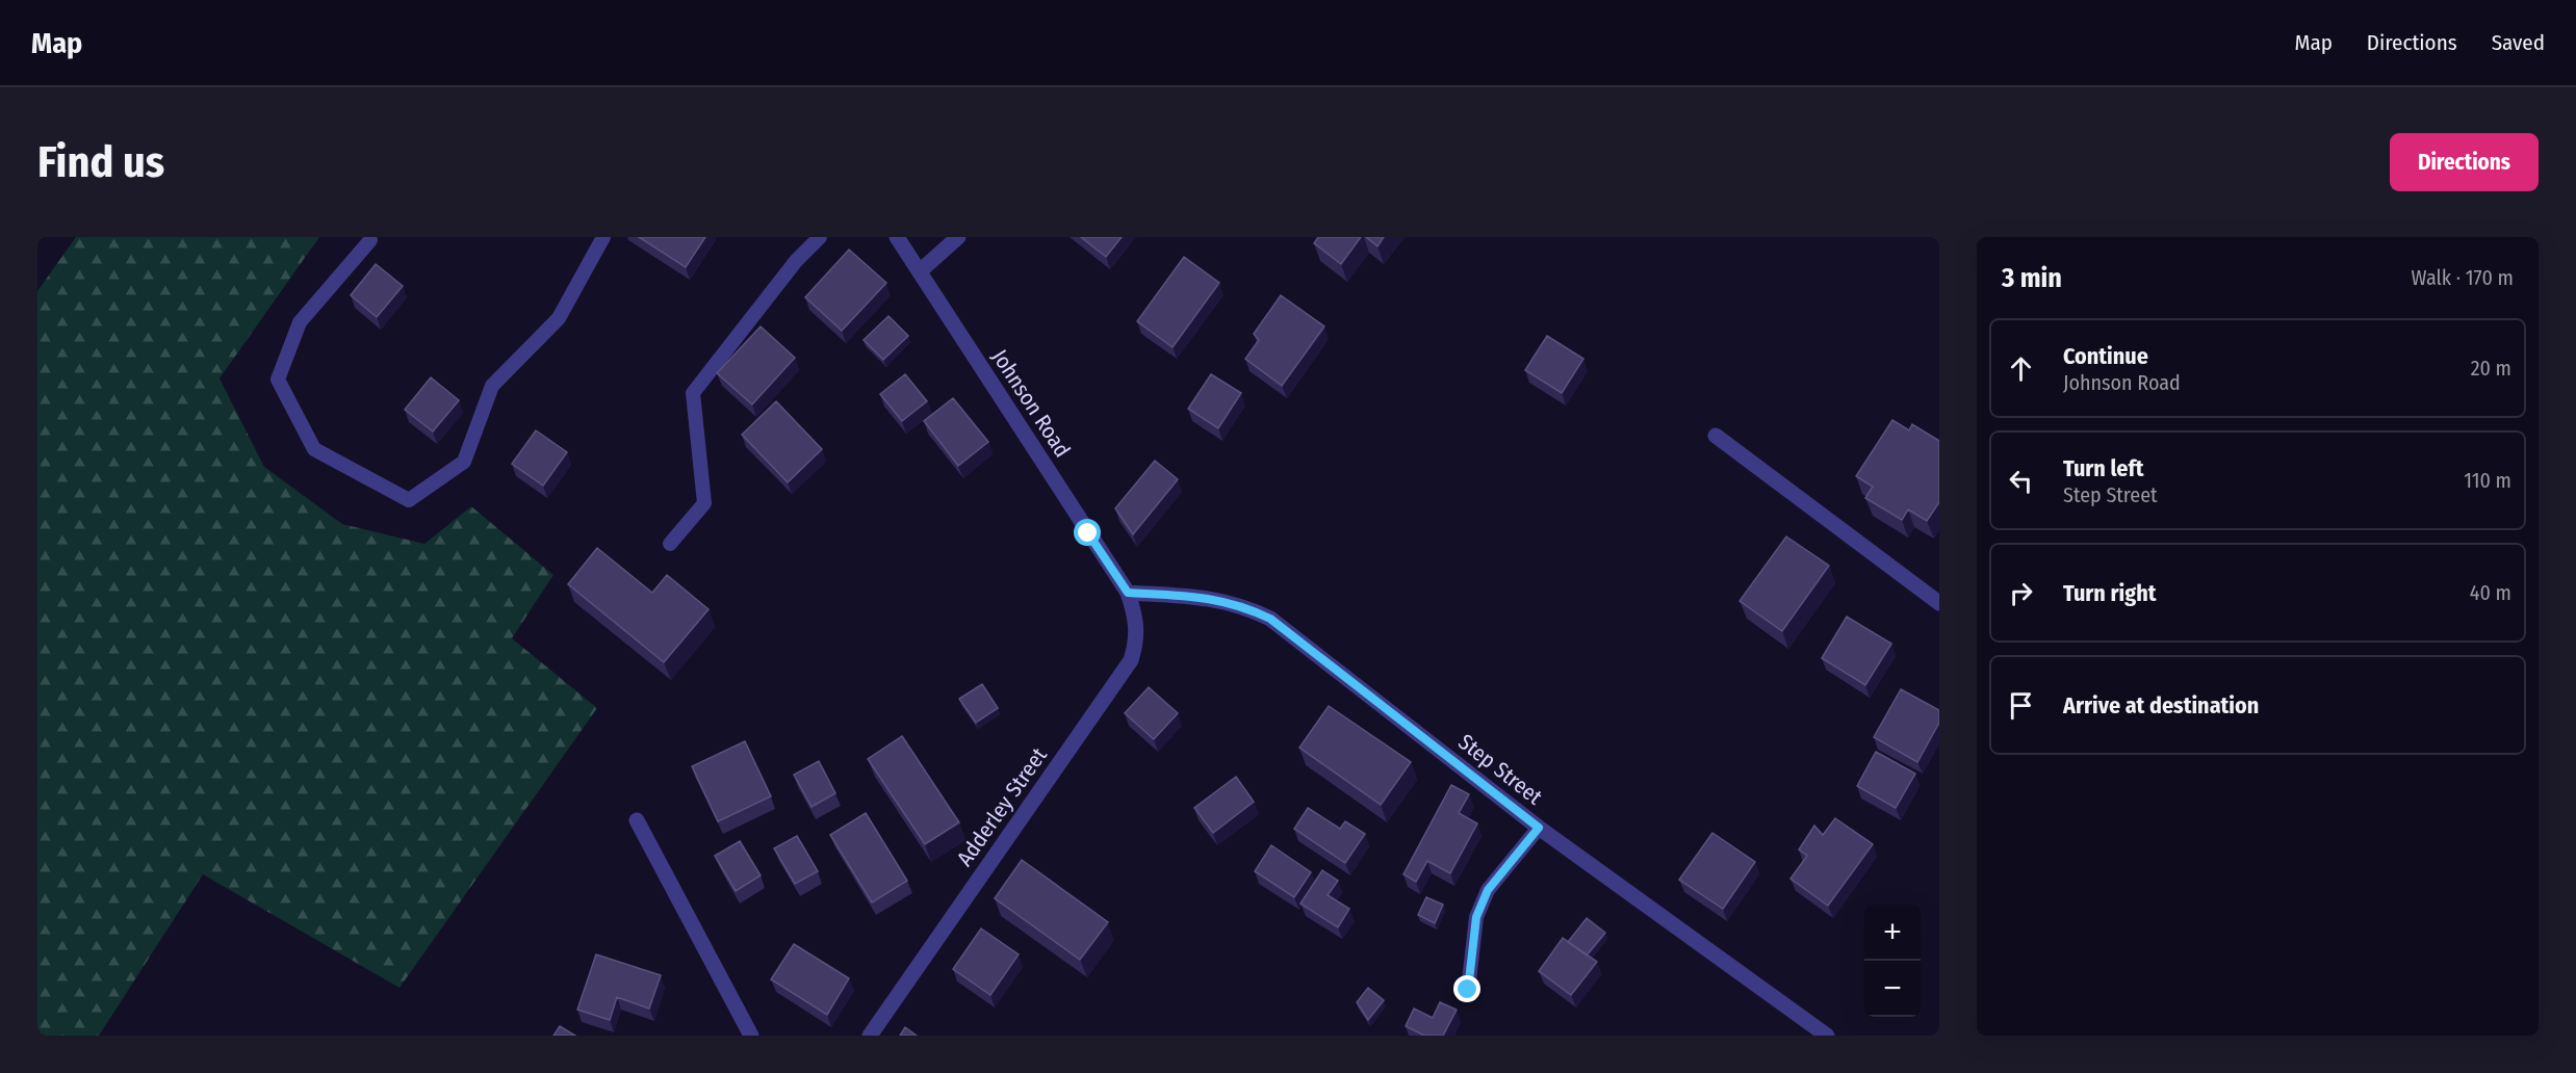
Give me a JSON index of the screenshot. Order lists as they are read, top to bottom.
{
  "streets": {
    "street": ["Johnson Road", "Step Street", "Adderley Street"]
  },
  "crossings": [
    ["Johnson Road", "Step Street"],
    ["Johnson Road", "Adderley Street"],
    ["Step Street", "Adderley Street"]
  ],
  "page": {
    "header": "Map",
    "nav": ["Map", "Directions", "Saved"],
    "buttons": "Directions",
    "title": "Find us",
    "heading": ["3 min", "Walk · 170 m"],
    "list": [
      ["Continue", "Johnson Road", "20 m"],
      ["Turn left", "Step Street", "110 m"],
      ["Turn right", "40 m"],
      "Arrive at destination"
    ],
    "map_buttons": ["+", "−"]
  }
}
